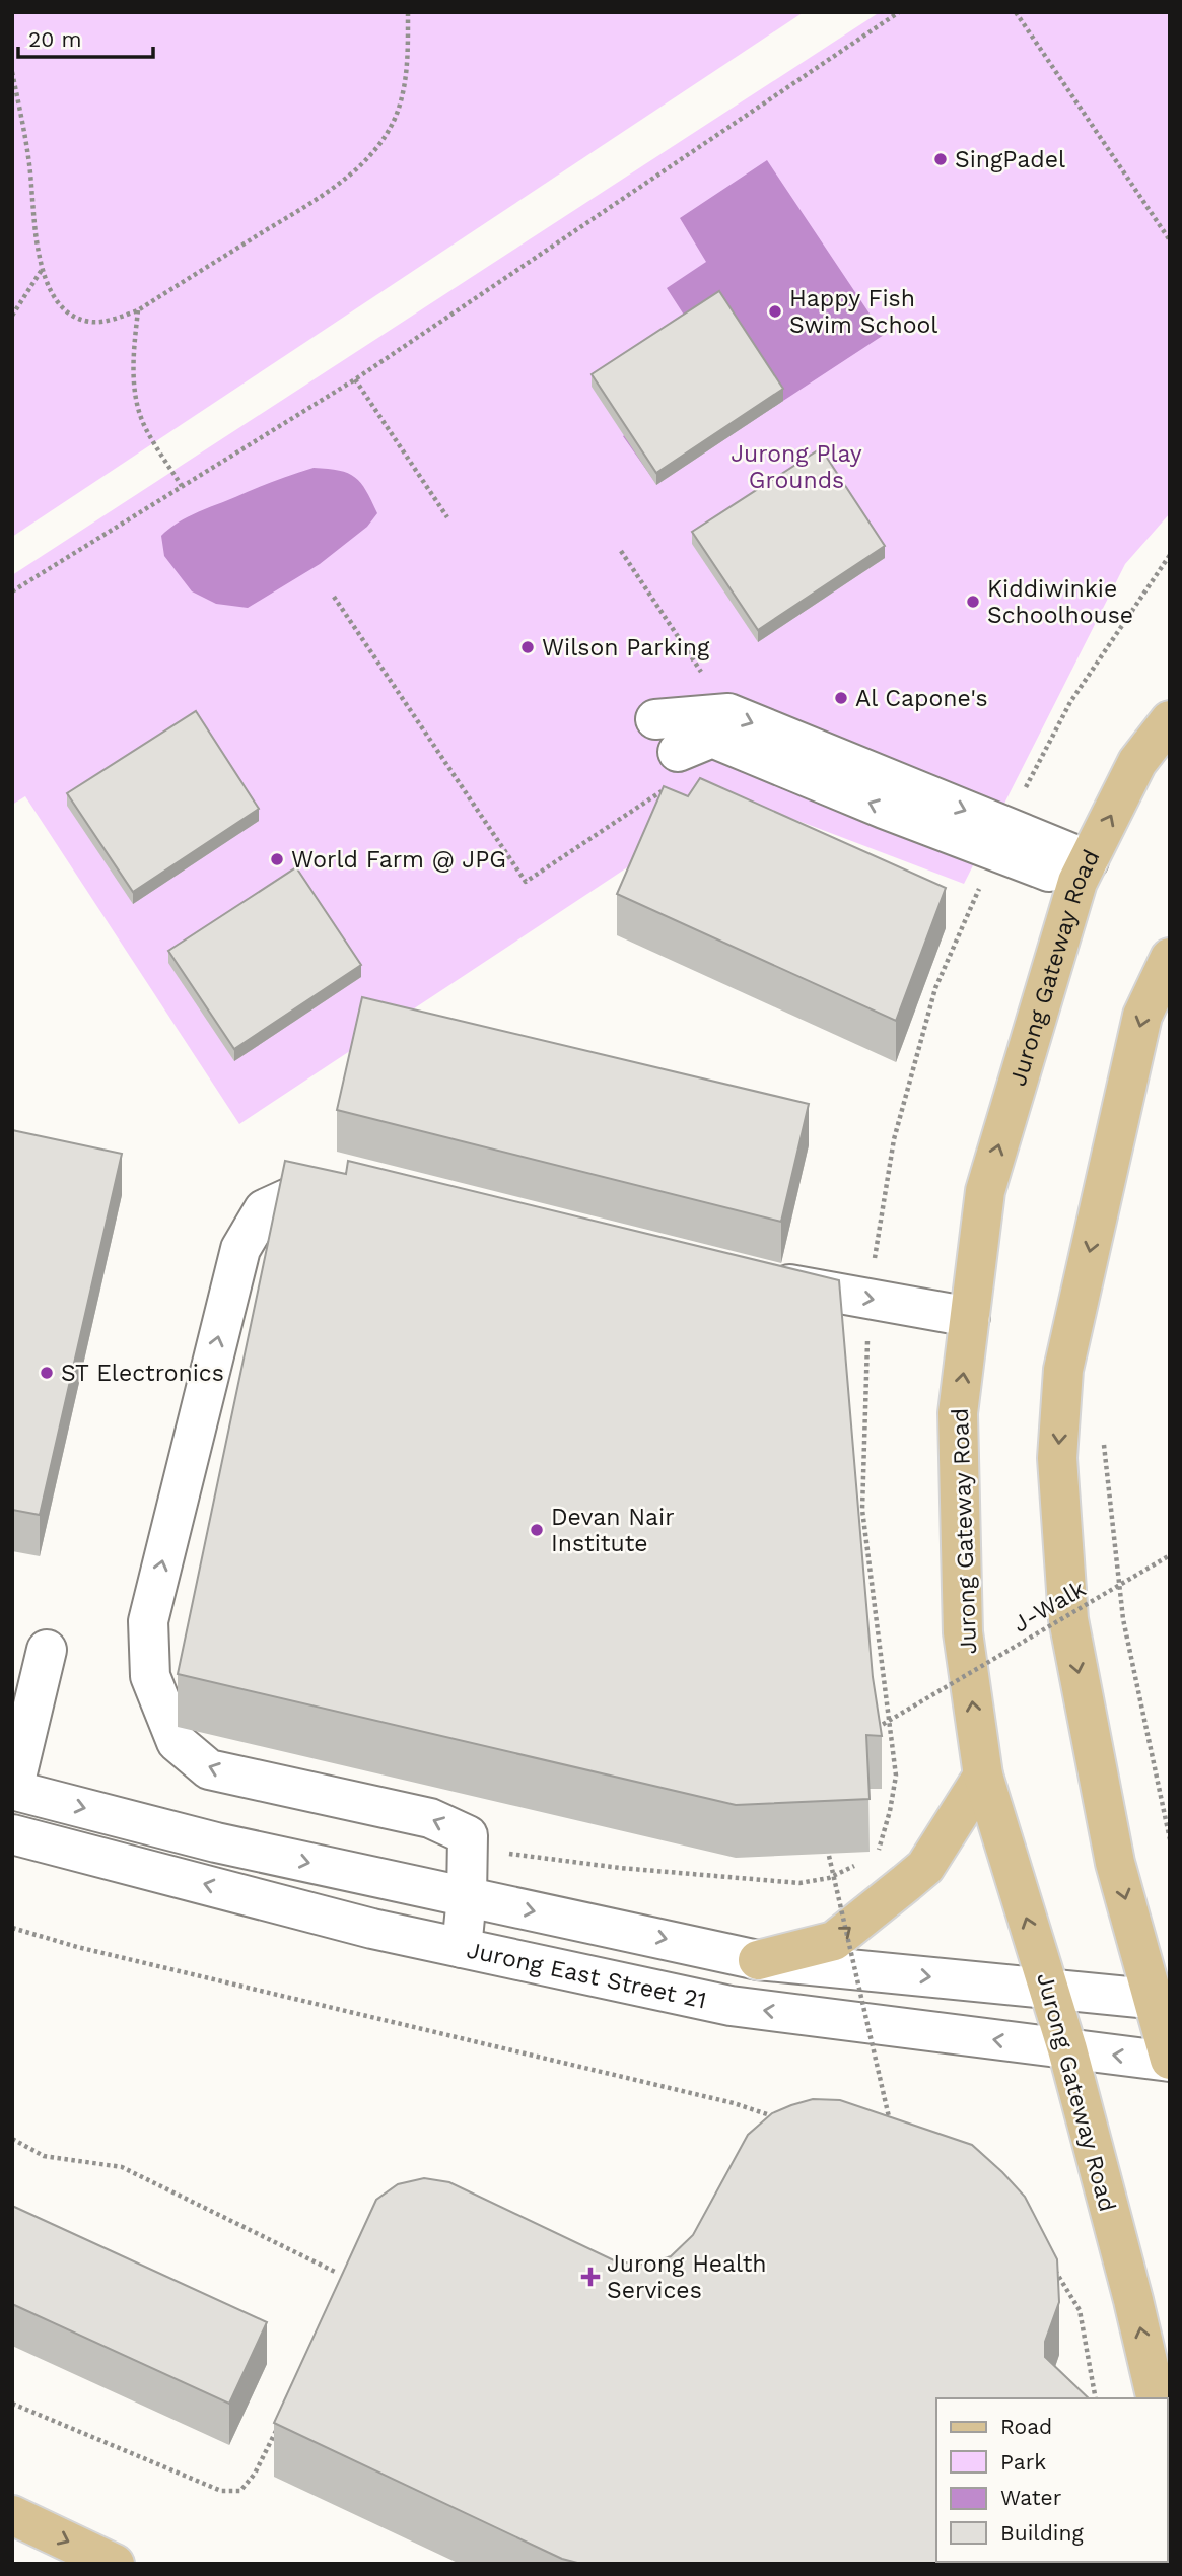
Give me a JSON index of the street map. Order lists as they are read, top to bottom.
{
  "streets": {
    "main road": ["Jurong Gateway Road"],
    "street": ["Jurong East Street 21"],
    "path": ["J-Walk"]
  },
  "crossings": [
    ["Jurong Gateway Road", "Jurong East Street 21"]
  ],
  "parks": ["Jurong Play Grounds"],
  "places": {
    "other": [
      "SingPadel",
      "Happy Fish Swim School",
      "Kiddiwinkie Schoolhouse",
      "Wilson Parking",
      "Al Capone's",
      "World Farm @ JPG",
      "ST Electronics",
      "Devan Nair Institute"
    ],
    "health": ["Jurong Health Services"]
  },
  "legend": [
    "Road",
    "Park",
    "Water",
    "Building"
  ],
  "scale_bar": "20 m"
}
